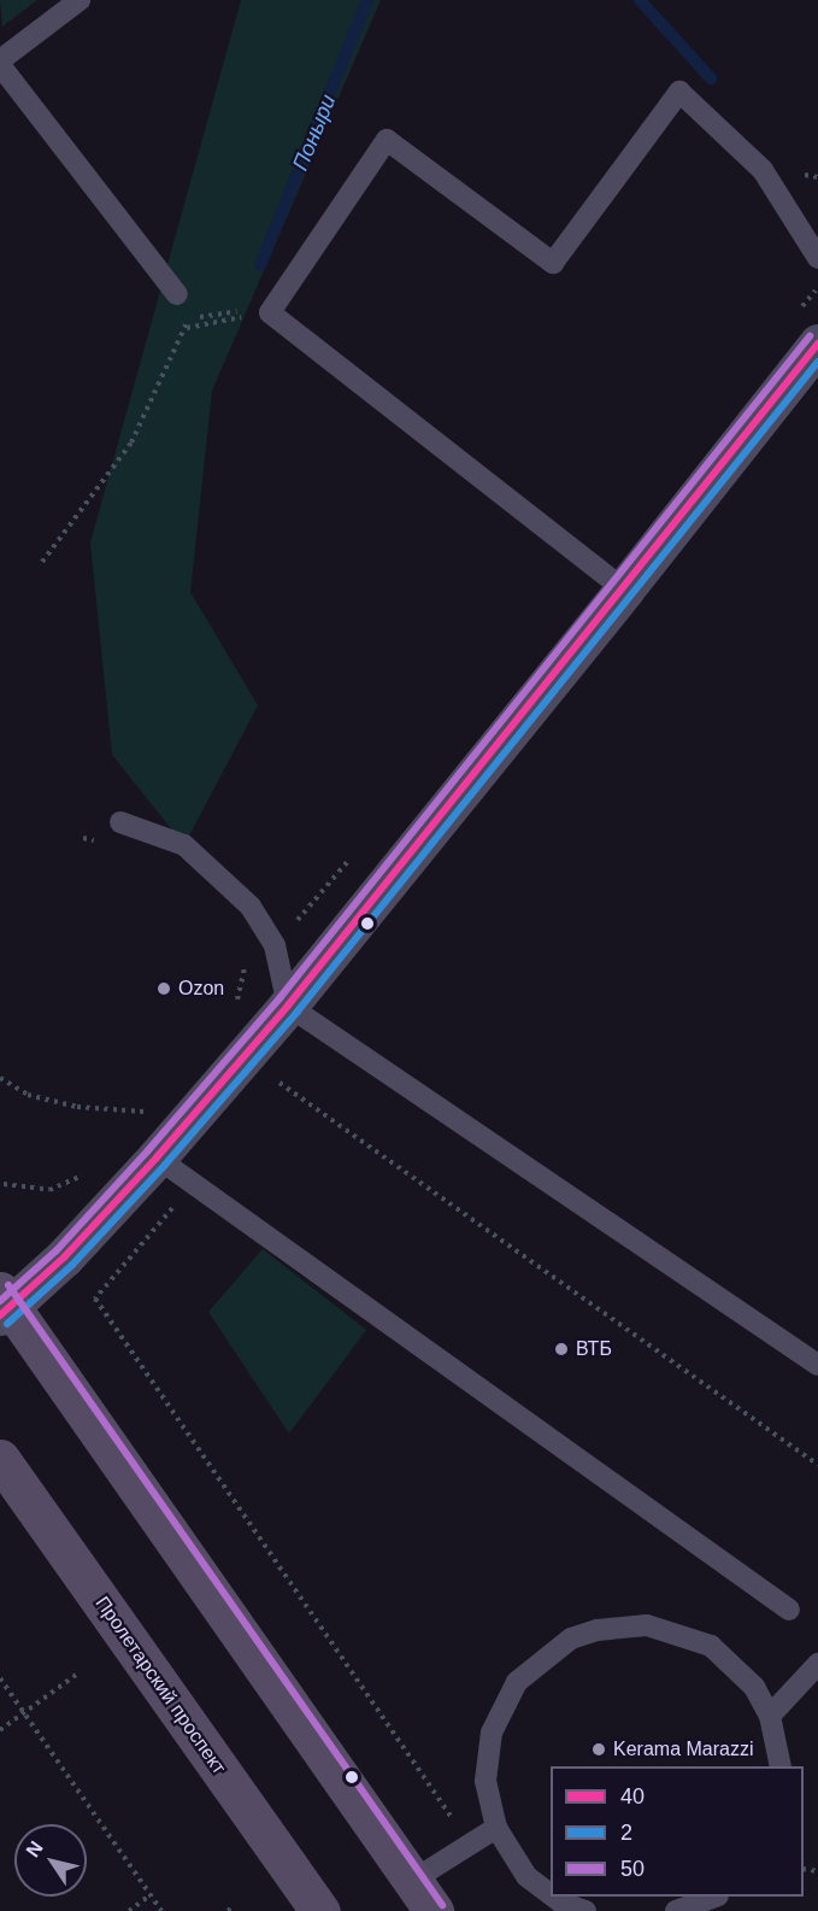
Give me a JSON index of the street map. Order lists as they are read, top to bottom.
{
  "streets": {
    "main road": ["Пролетарский проспект"]
  },
  "water": ["Поныри"],
  "places": ["Ozon", "ВТБ", "Kerama Marazzi"],
  "lines": ["transit line 50", "transit line 40", "transit line 2"],
  "legend": ["40", "2", "50"],
  "north": "top left"
}
